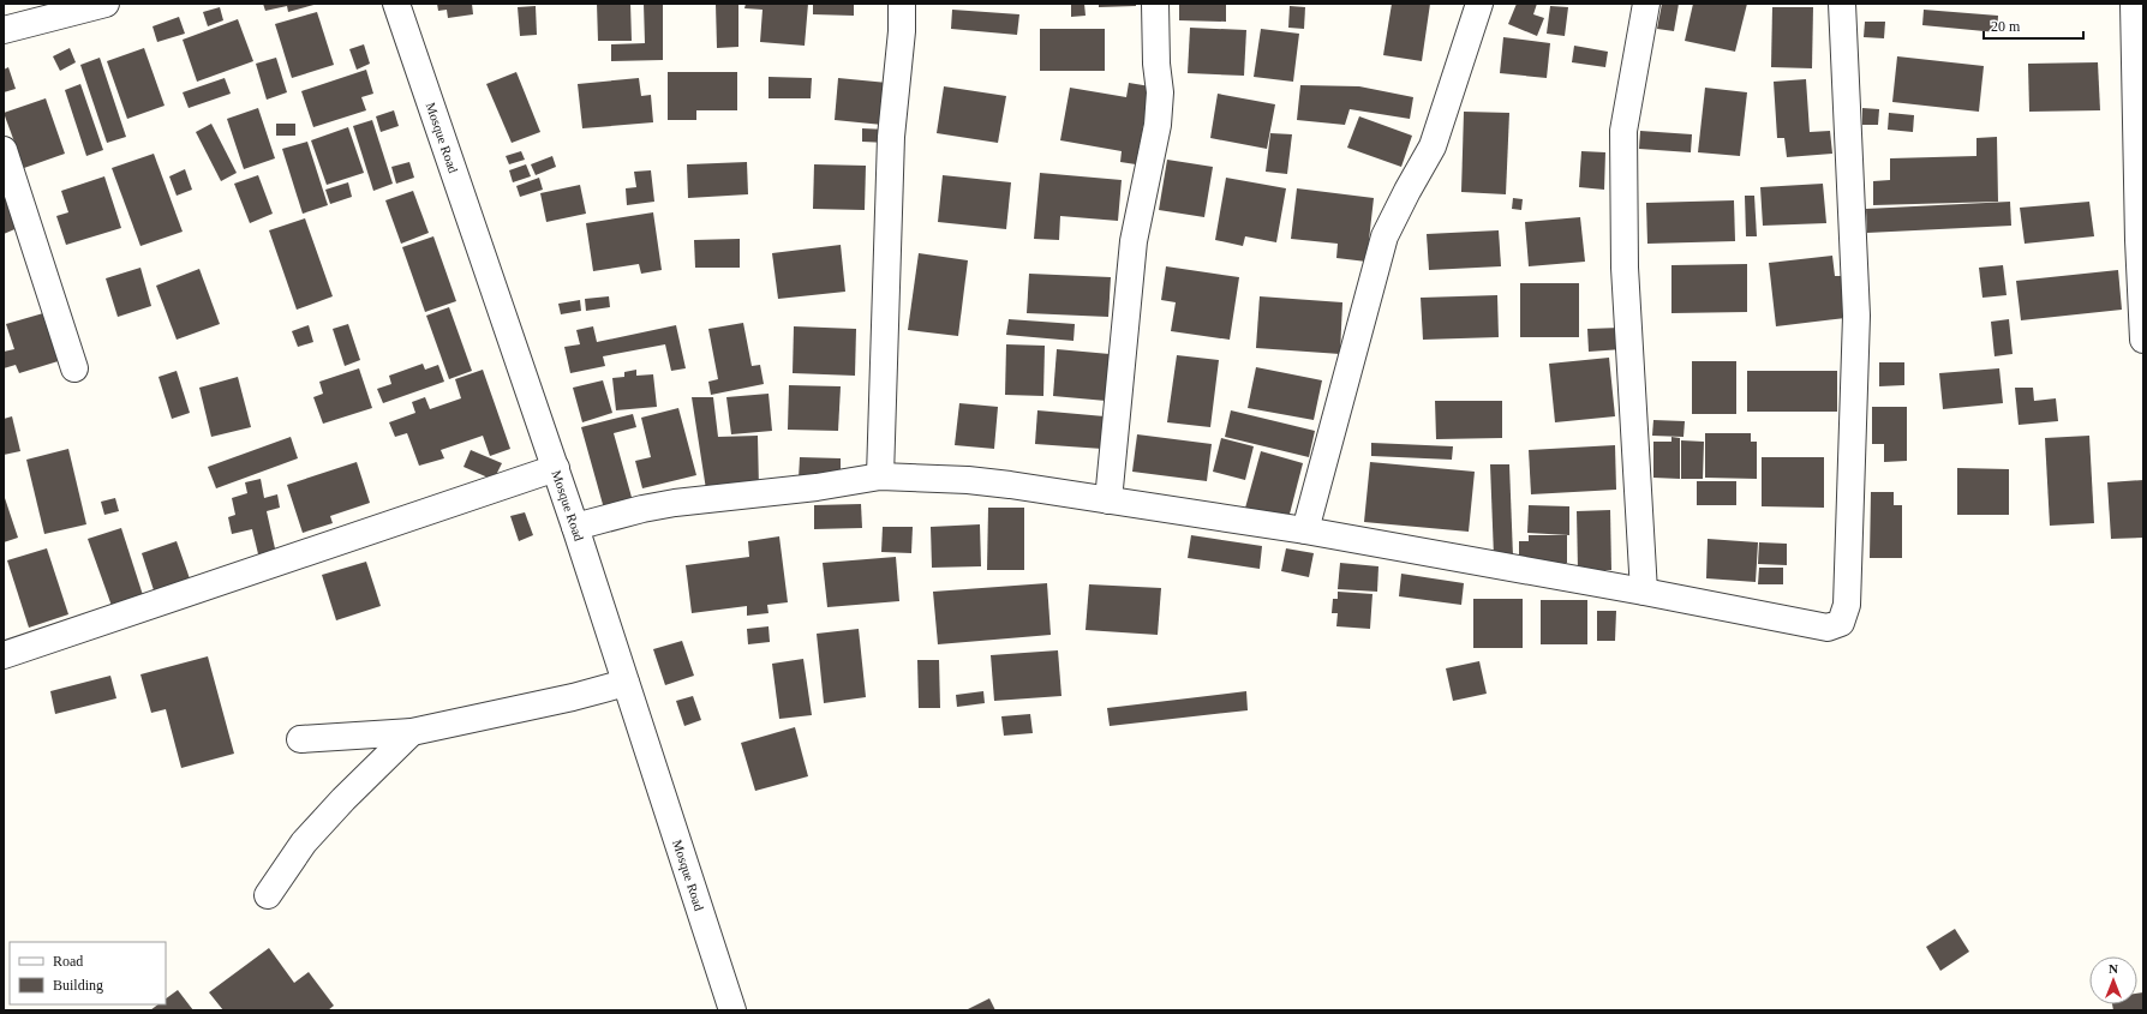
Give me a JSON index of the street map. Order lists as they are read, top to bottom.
{
  "streets": {
    "street": ["Mosque Road"]
  },
  "legend": ["Road", "Building"],
  "scale_bar": "20 m",
  "north": "top"
}
